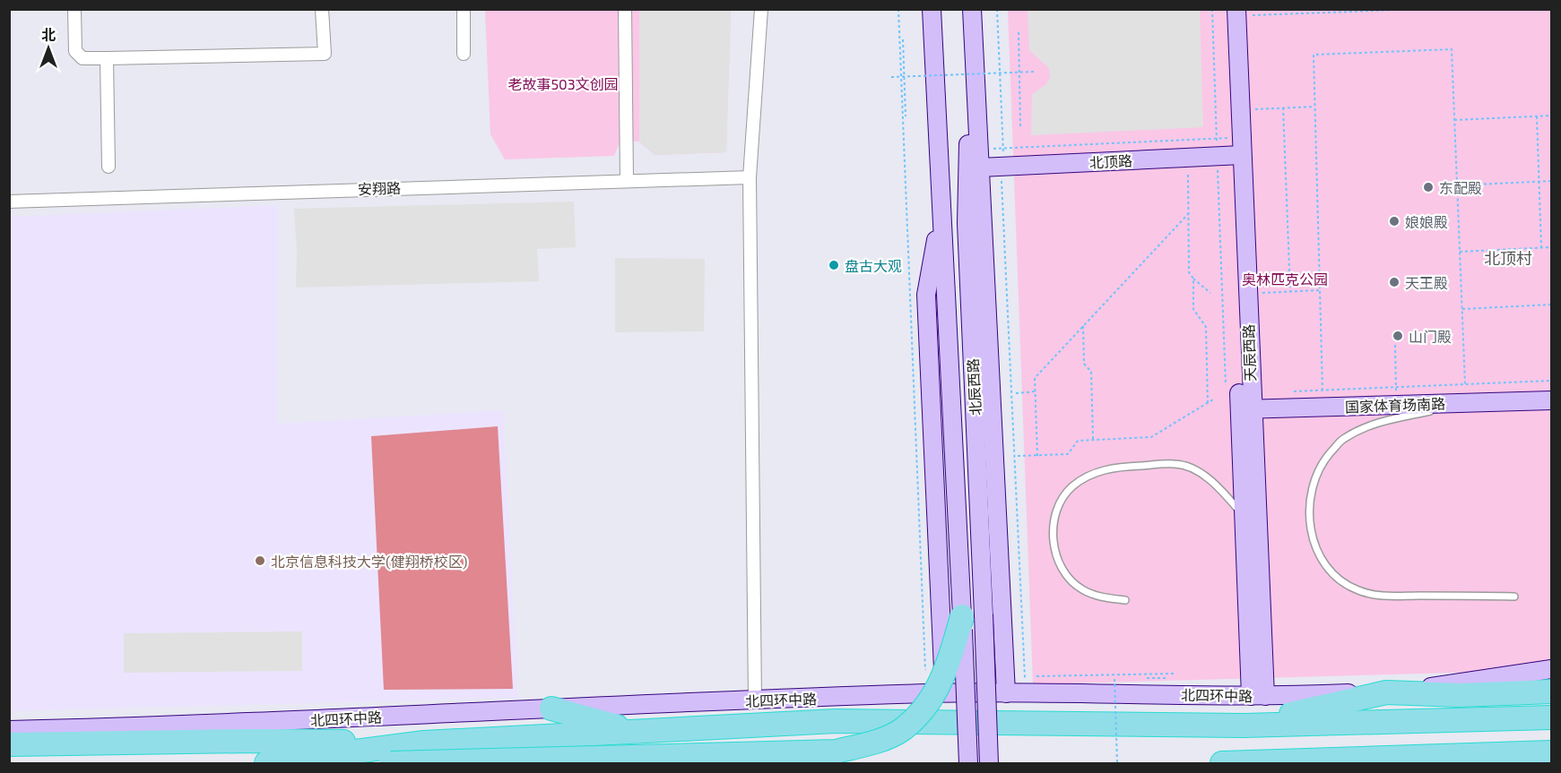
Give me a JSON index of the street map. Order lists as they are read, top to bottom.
{
  "streets": {
    "highway": ["北四环中路"],
    "street": [
      "北顶路",
      "安翔路",
      "天辰西路",
      "北辰西路",
      "国家体育场南路"
    ]
  },
  "crossings": [
    ["北顶路", "天辰西路"],
    ["北顶路", "北辰西路"],
    ["天辰西路", "国家体育场南路"],
    ["天辰西路", "北四环中路"],
    ["北辰西路", "北四环中路"]
  ],
  "districts": ["北顶村"],
  "parks": ["老故事503文创园", "奥林匹克公园"],
  "places": [
    "东配殿",
    "娘娘殿",
    "盘古大观",
    "天王殿",
    "山门殿",
    "北京信息科技大学(健翔桥校区)"
  ],
  "north": "top"
}
